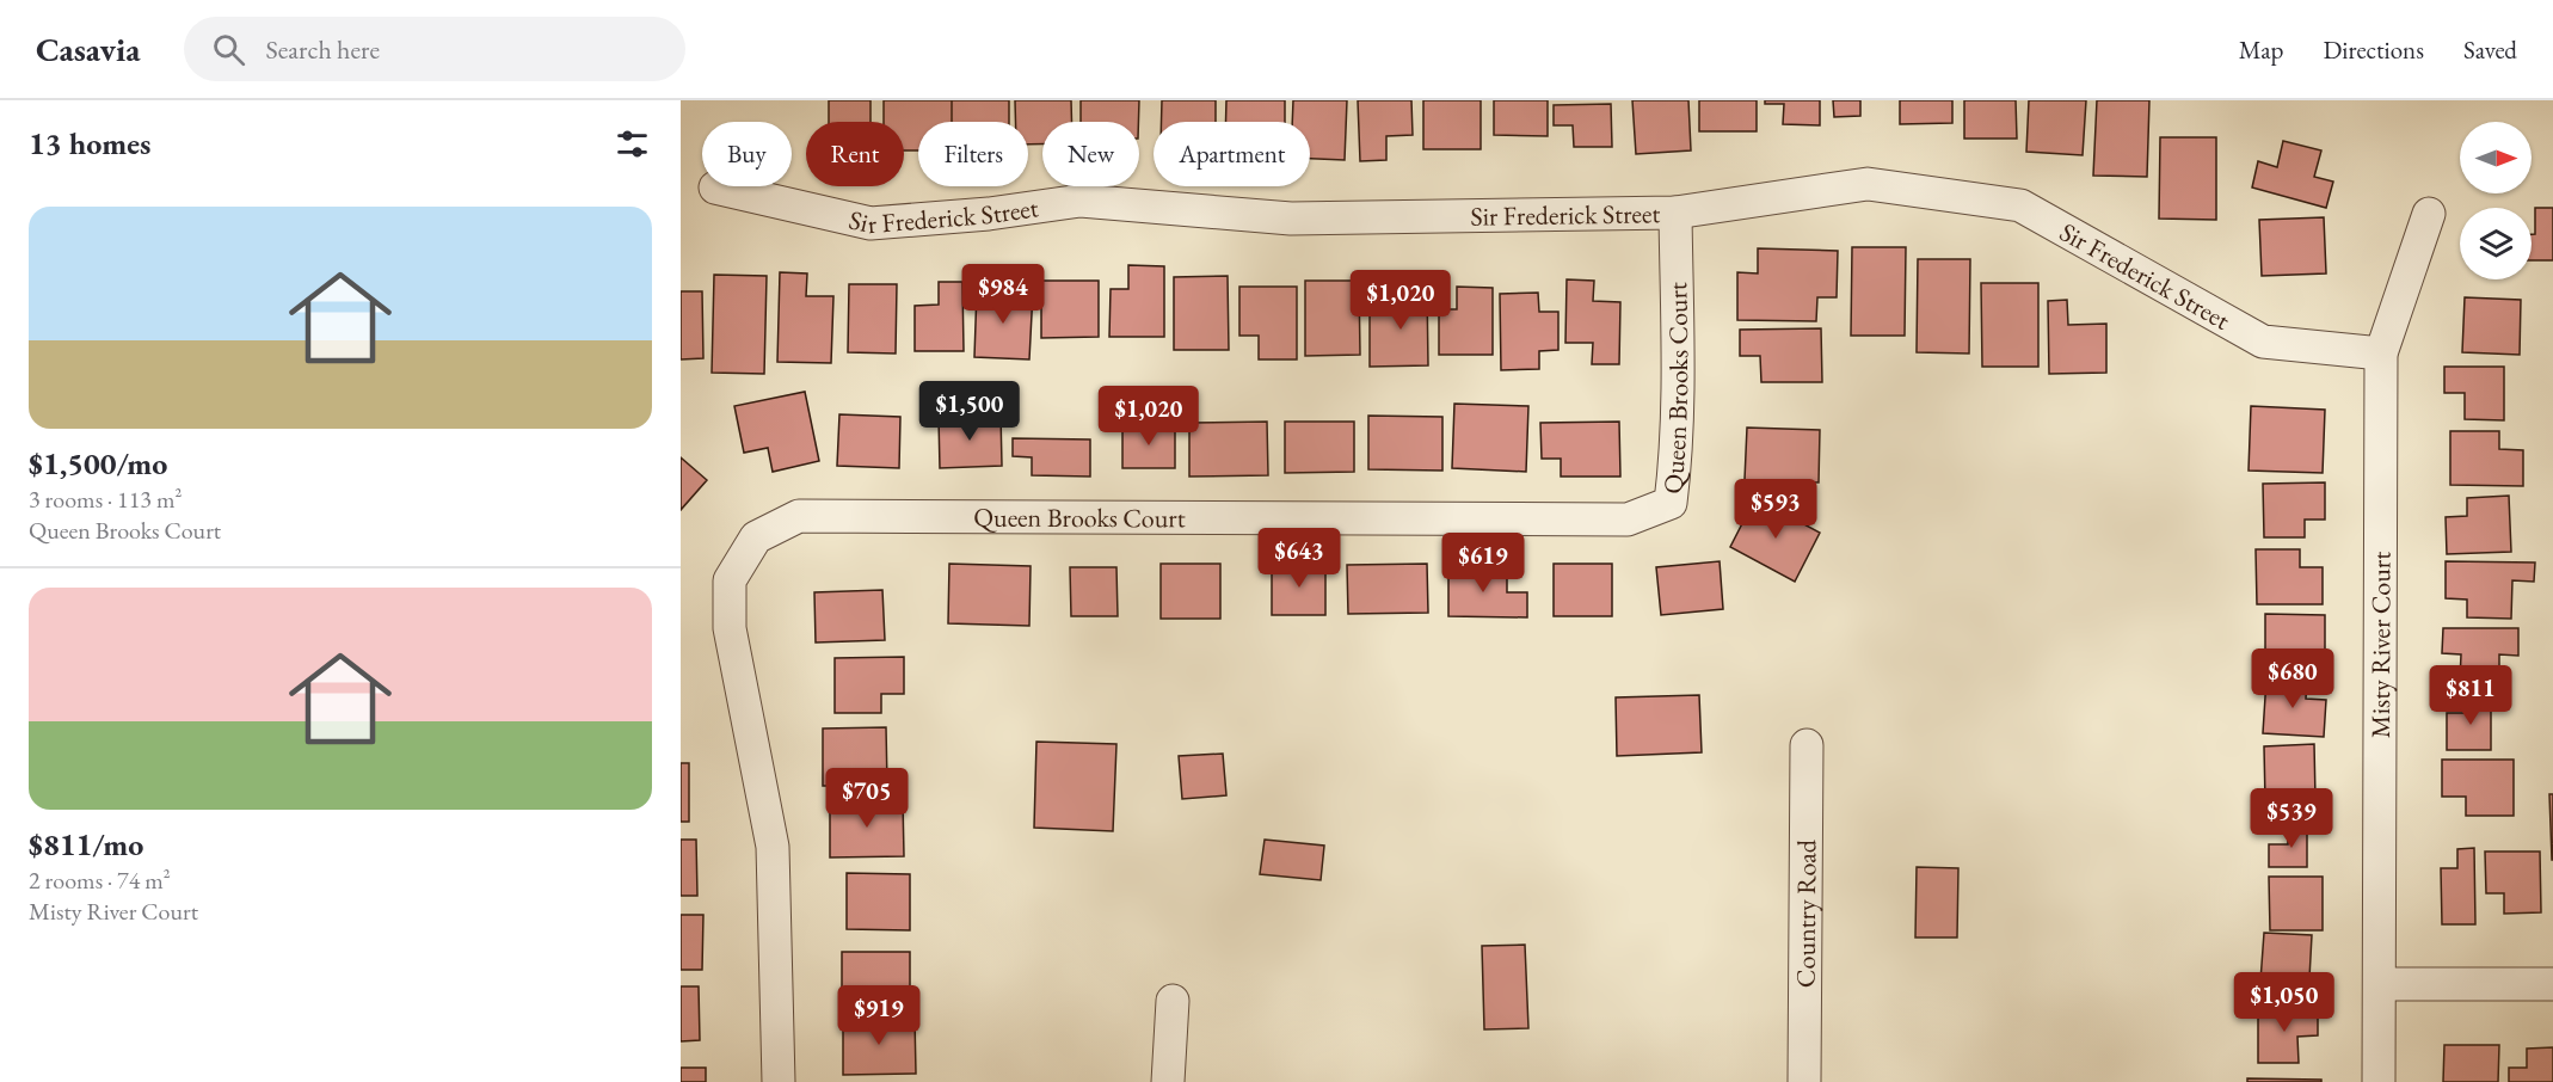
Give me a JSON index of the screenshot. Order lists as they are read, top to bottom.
{
  "streets": {
    "street": [
      "Sir Frederick Street",
      "Queen Brooks Court",
      "Misty River Court",
      "Country Road"
    ]
  },
  "crossings": [
    ["Sir Frederick Street", "Queen Brooks Court"],
    ["Sir Frederick Street", "Misty River Court"]
  ],
  "north": "right",
  "page": {
    "header": "Casavia",
    "search": "Search here",
    "nav": ["Map", "Directions", "Saved"],
    "heading": "13 homes",
    "chip": [
      "Buy",
      "Rent",
      "Filters",
      "New",
      "Apartment"
    ],
    "list": [
      {
        "name": "$1,500/mo",
        "note": "3 rooms · 113 m² · Queen Brooks Court"
      },
      {
        "name": "$811/mo",
        "note": "2 rooms · 74 m² · Misty River Court"
      }
    ],
    "price": [
      "$984",
      "$1,020",
      "$1,500",
      "$1,020",
      "$593",
      "$643",
      "$619",
      "$680",
      "$811",
      "$705",
      "$539",
      "$1,050",
      "$919"
    ]
  }
}
